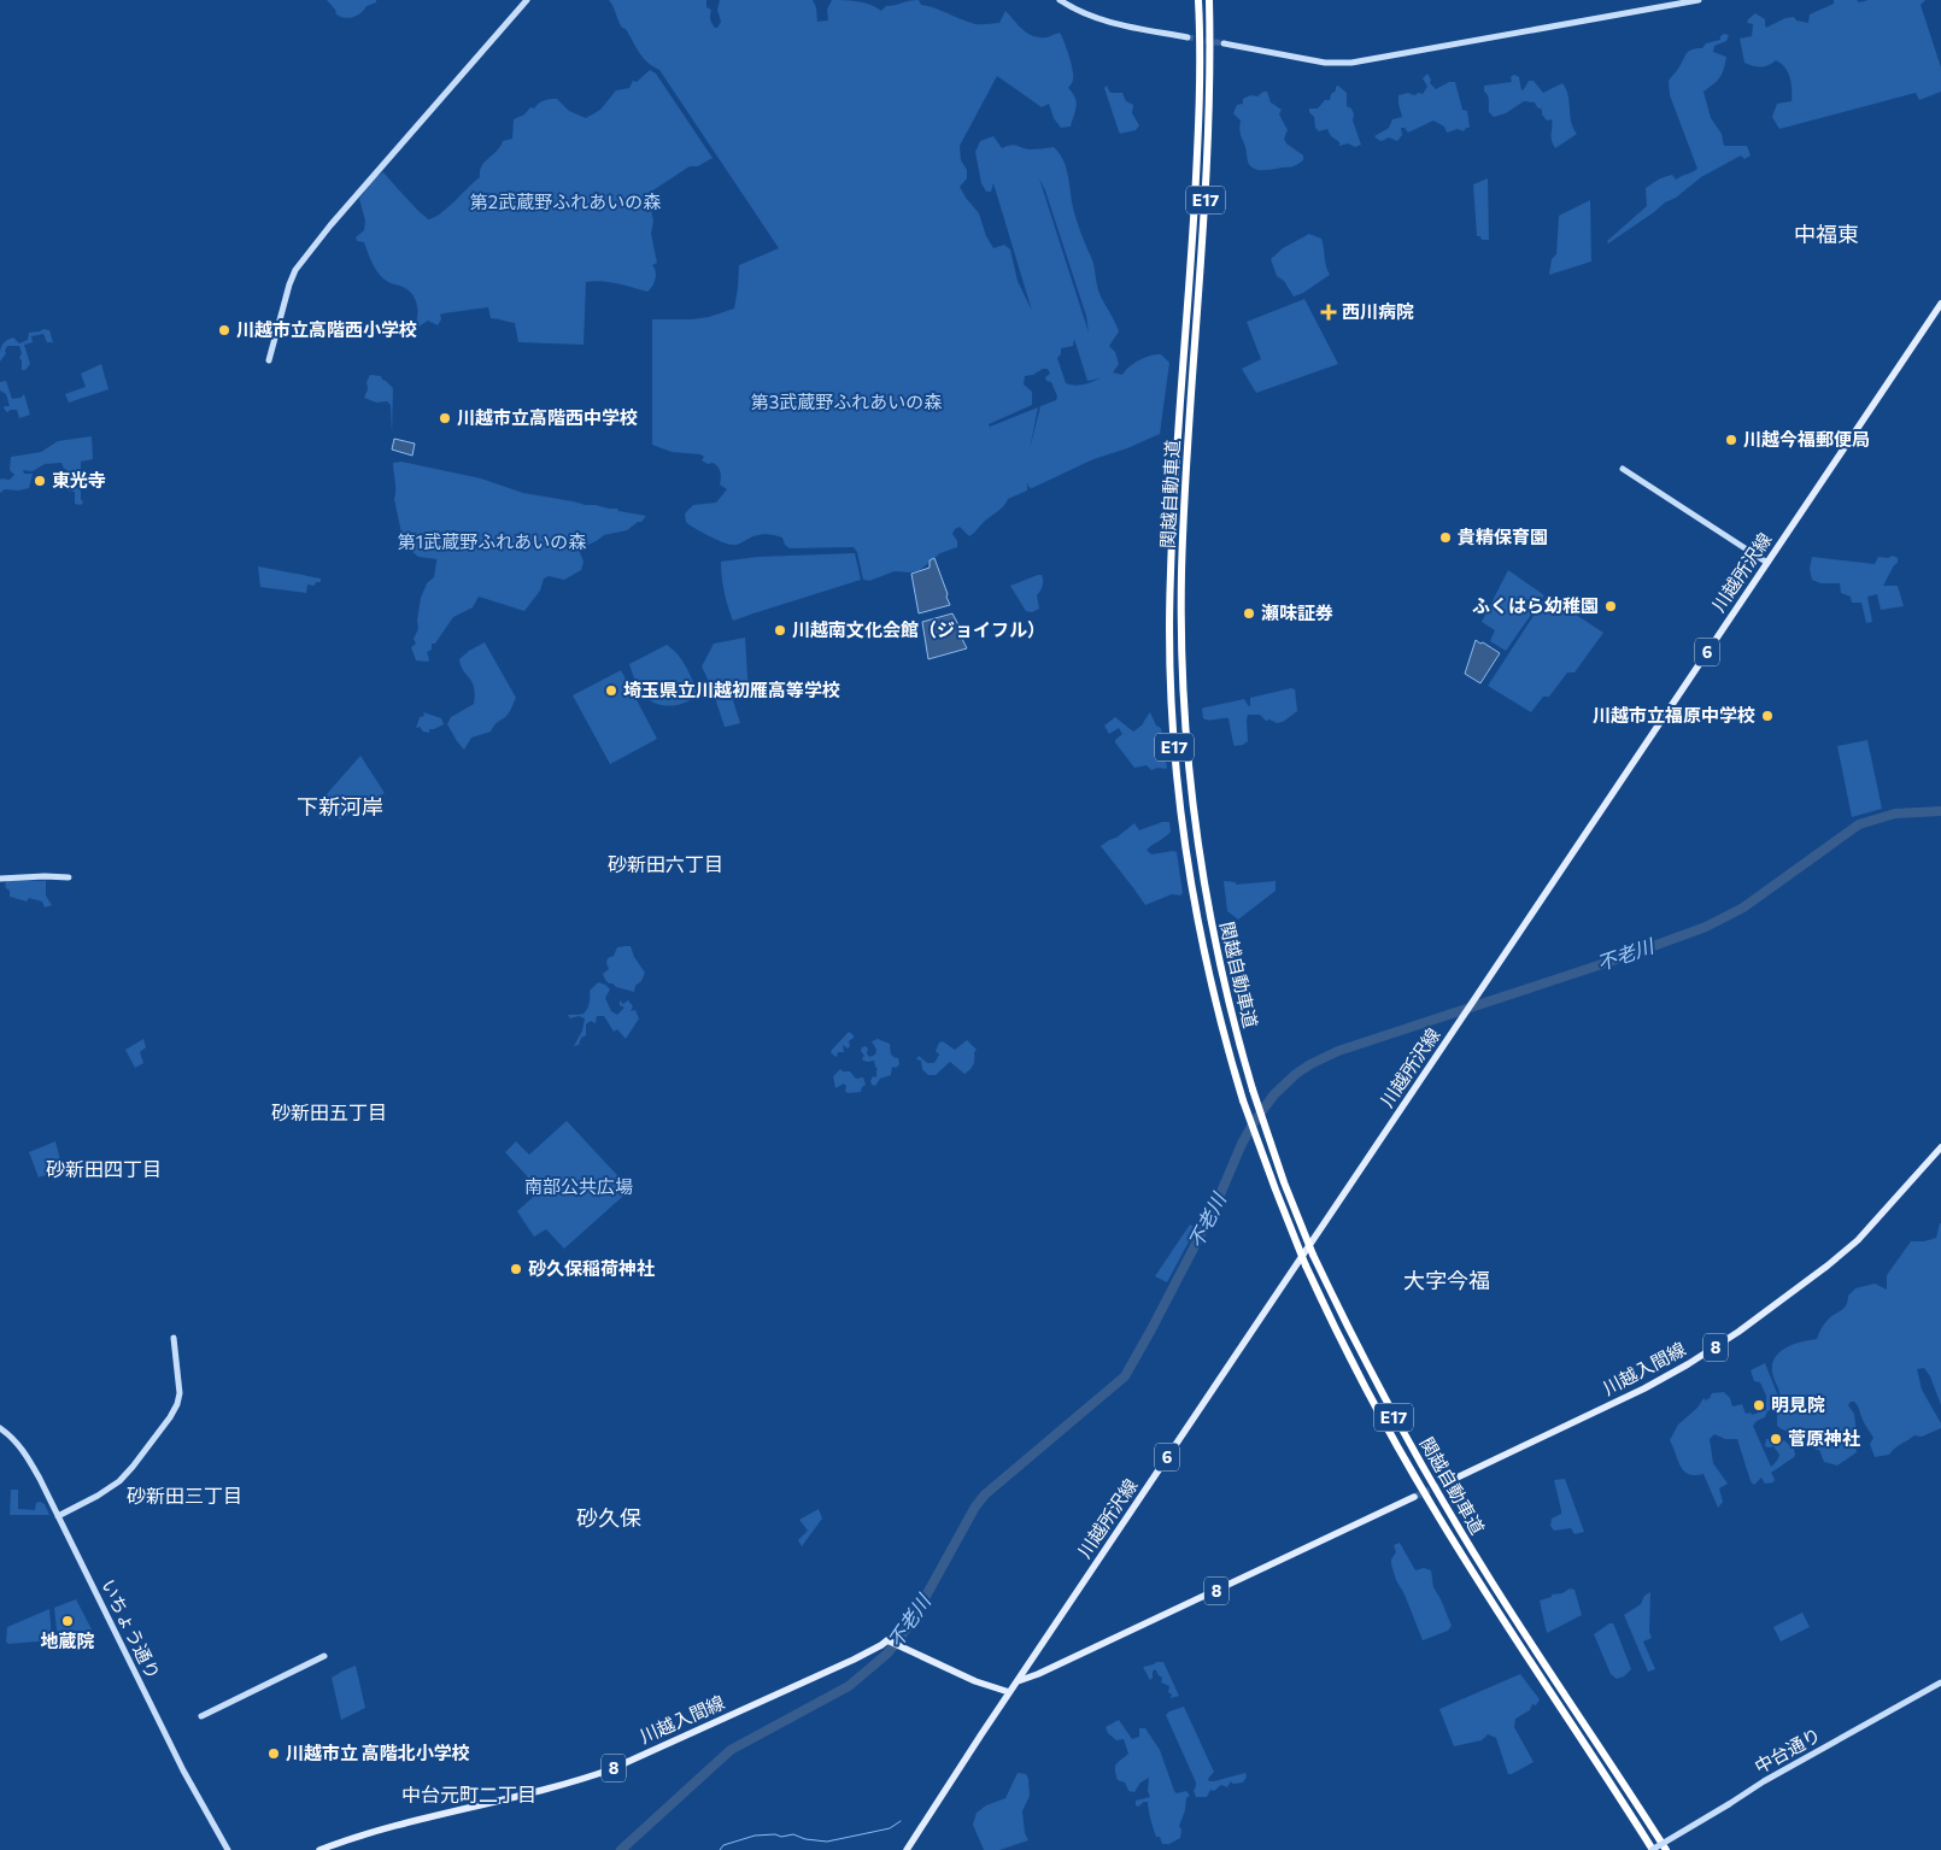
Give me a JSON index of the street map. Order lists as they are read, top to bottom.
{
  "streets": {
    "highway": ["E17", "関越自動車道"],
    "main road": [
      "川越所沢線",
      "6",
      "8",
      "川越入間線"
    ],
    "street": ["いちょう通り", "中台通り"]
  },
  "crossings": [
    ["関越自動車道", "中台通り"],
    ["川越所沢線", "8"],
    ["川越所沢線", "川越入間線"]
  ],
  "districts": [
    "中福東",
    "下新河岸",
    "砂新田六丁目",
    "砂新田五丁目",
    "砂新田四丁目",
    "大字今福",
    "砂新田三丁目",
    "砂久保",
    "中台元町二丁目"
  ],
  "water": ["不老川"],
  "parks": [
    "第2武蔵野ふれあいの森",
    "第3武蔵野ふれあいの森",
    "第1武蔵野ふれあいの森",
    "南部公共広場"
  ],
  "places": {
    "health": ["西川病院"],
    "other": [
      "川越市立高階西小学校",
      "川越市立高階西中学校",
      "川越今福郵便局",
      "東光寺",
      "貴精保育園",
      "ふくはら幼稚園",
      "瀬味証券",
      "川越南文化会館（ジョイフル）",
      "埼玉県立川越初雁高等学校",
      "川越市立福原中学校",
      "砂久保稲荷神社",
      "明見院",
      "菅原神社",
      "地蔵院",
      "川越市立 高階北小学校"
    ]
  }
}
